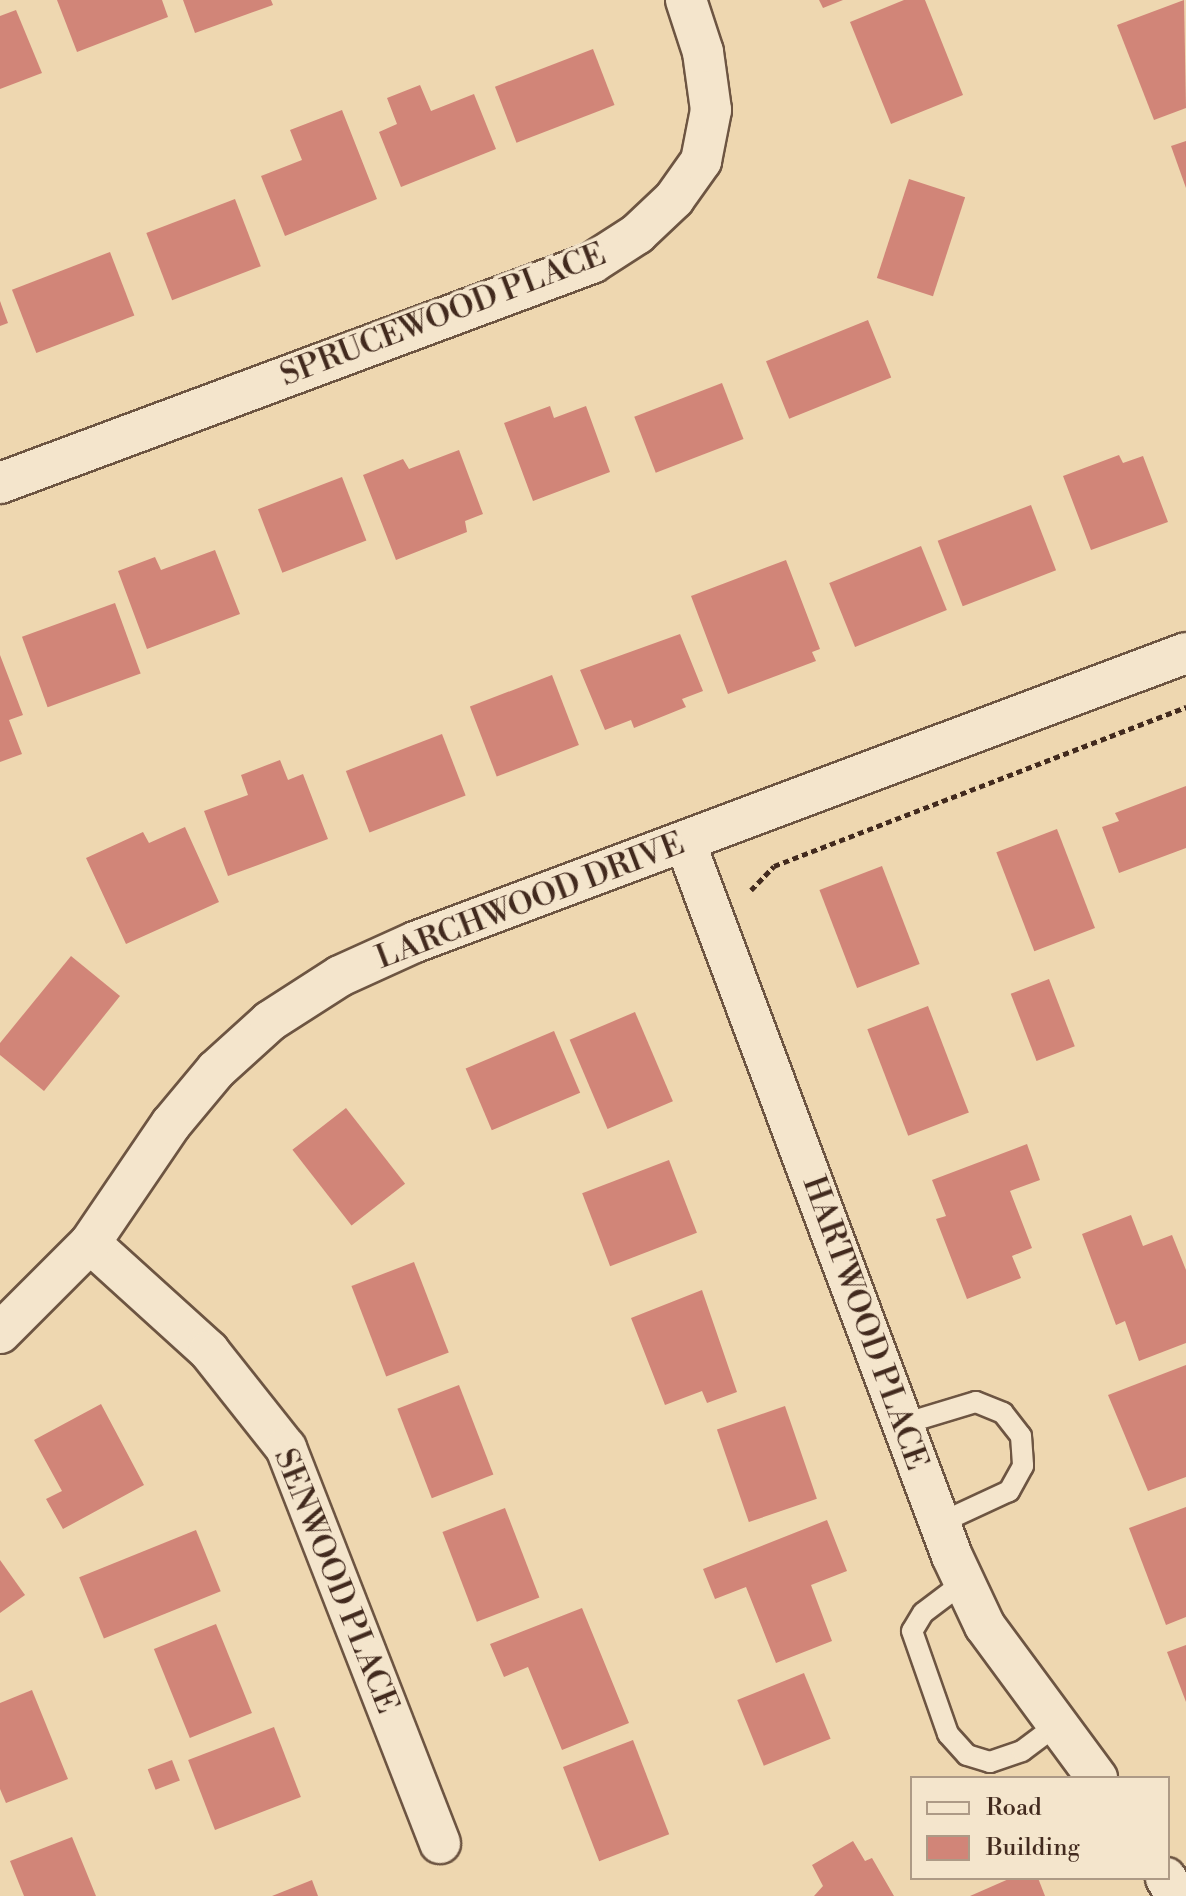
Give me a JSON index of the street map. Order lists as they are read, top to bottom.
{
  "streets": {
    "street": [
      "SPRUCEWOOD PLACE",
      "LARCHWOOD DRIVE",
      "HARTWOOD PLACE",
      "SENWOOD PLACE"
    ]
  },
  "crossings": [
    ["LARCHWOOD DRIVE", "HARTWOOD PLACE"],
    ["LARCHWOOD DRIVE", "SENWOOD PLACE"]
  ],
  "legend": ["Road", "Building"]
}
